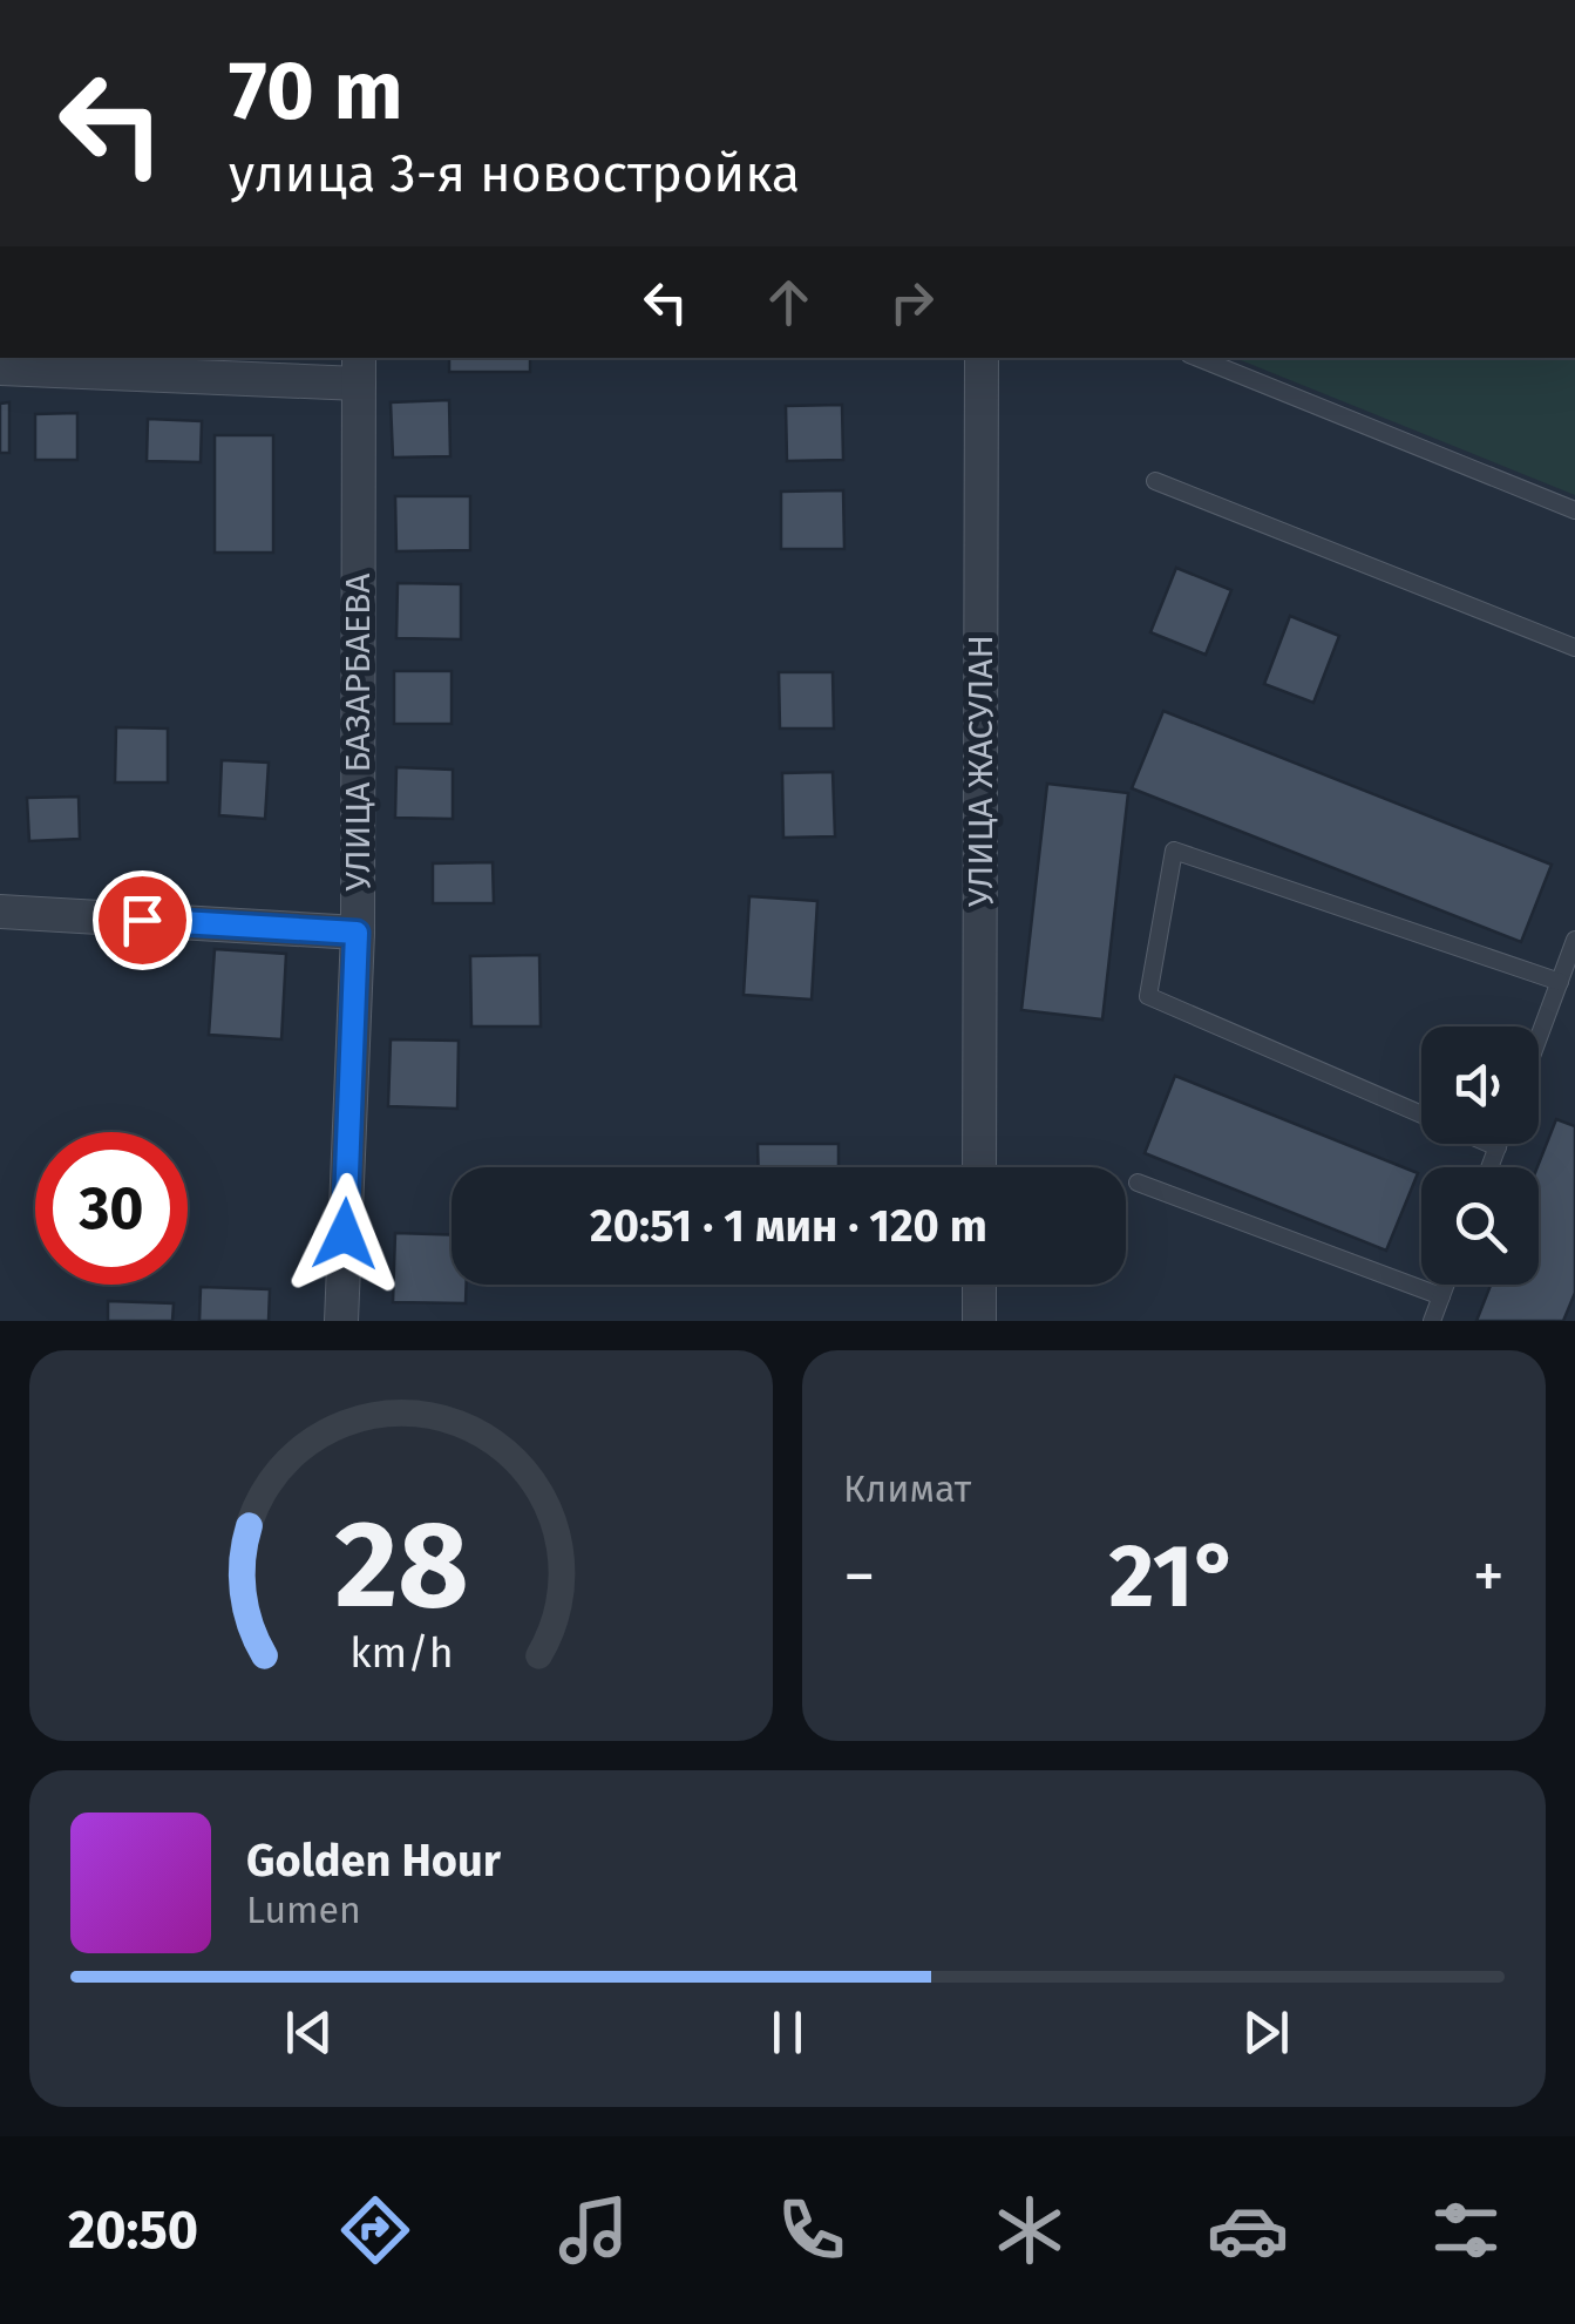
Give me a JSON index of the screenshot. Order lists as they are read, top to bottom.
{
  "streets": {
    "street": ["УЛИЦА БАЗАРБАЕВА", "УЛИЦА ЖАСУЛАН"]
  },
  "page": {
    "turn": ["70 m", "улица 3-я новостройка"],
    "limit": "30",
    "trip": "20:51 · 1 мин · 120 m",
    "tile": "Климат",
    "heat": ["−", "21°", "+"],
    "song": ["Golden Hour", "Lumen"],
    "tabs": "20:50",
    "gauge": ["28", "km/h"]
  }
}
